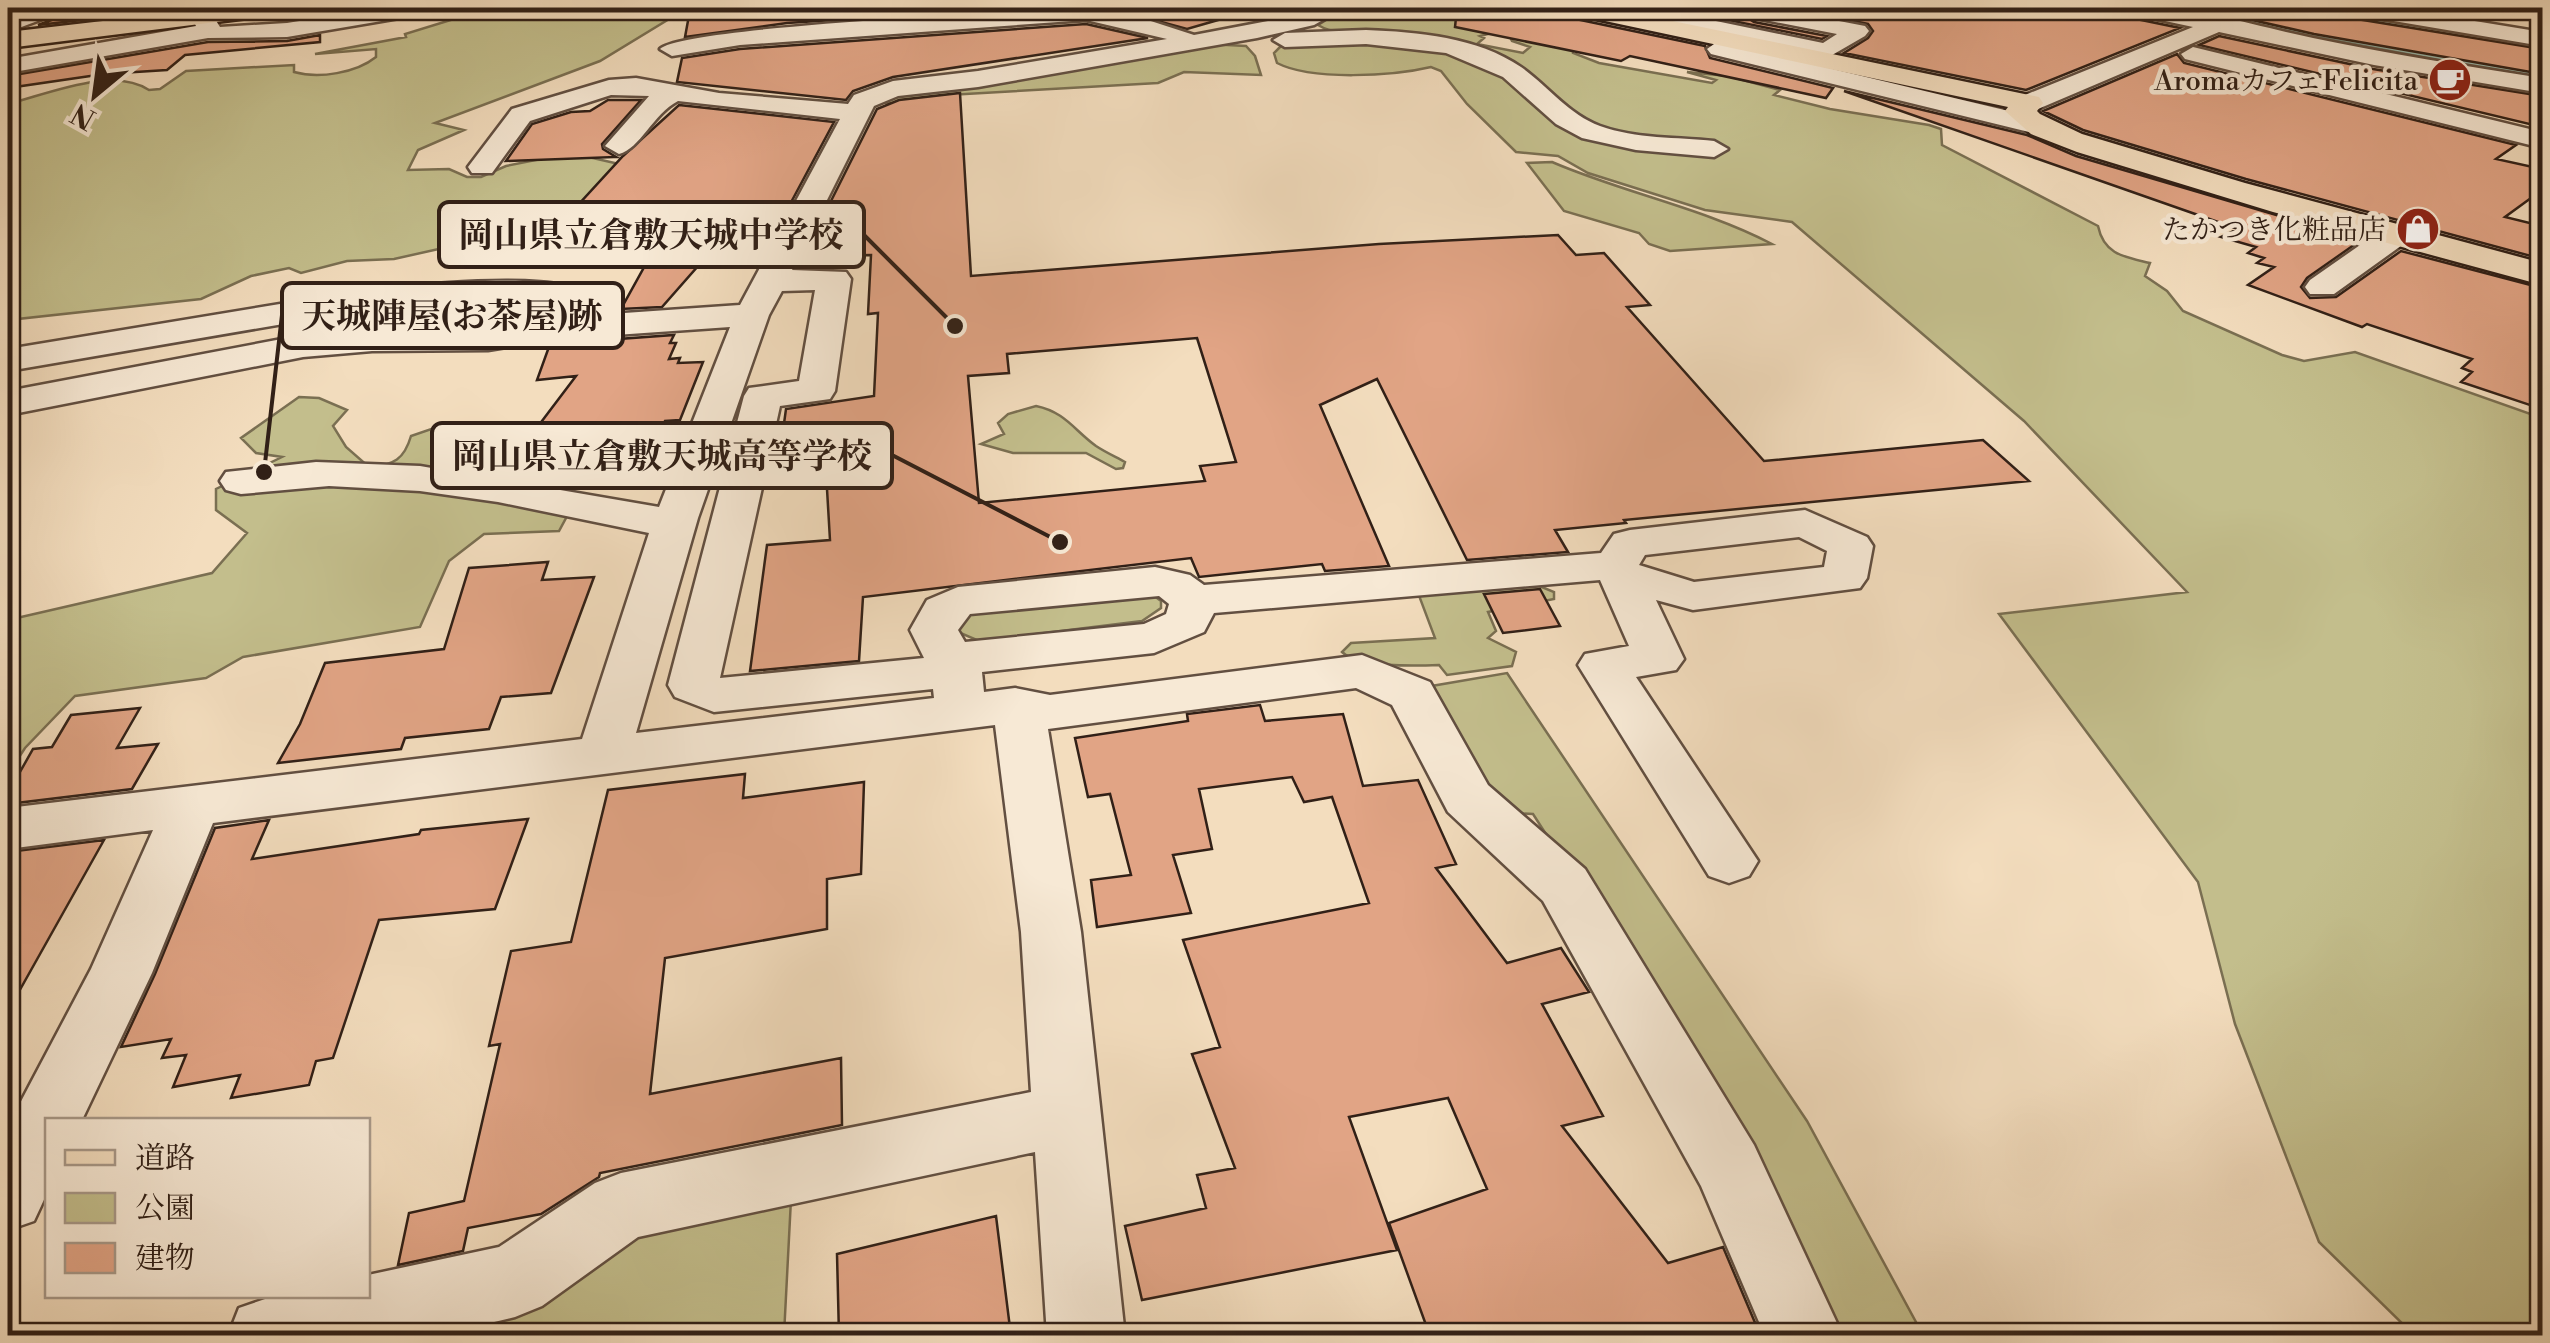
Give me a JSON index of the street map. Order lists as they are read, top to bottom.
{
  "places": {
    "cafe": ["AromaカフェFelicita"],
    "shop": ["たかつき化粧品店"],
    "other": ["岡山県立倉敷天城中学校", "天城陣屋(お茶屋)跡", "岡山県立倉敷天城高等学校"]
  },
  "legend": ["道路", "公園", "建物"],
  "north": "bottom left"
}
